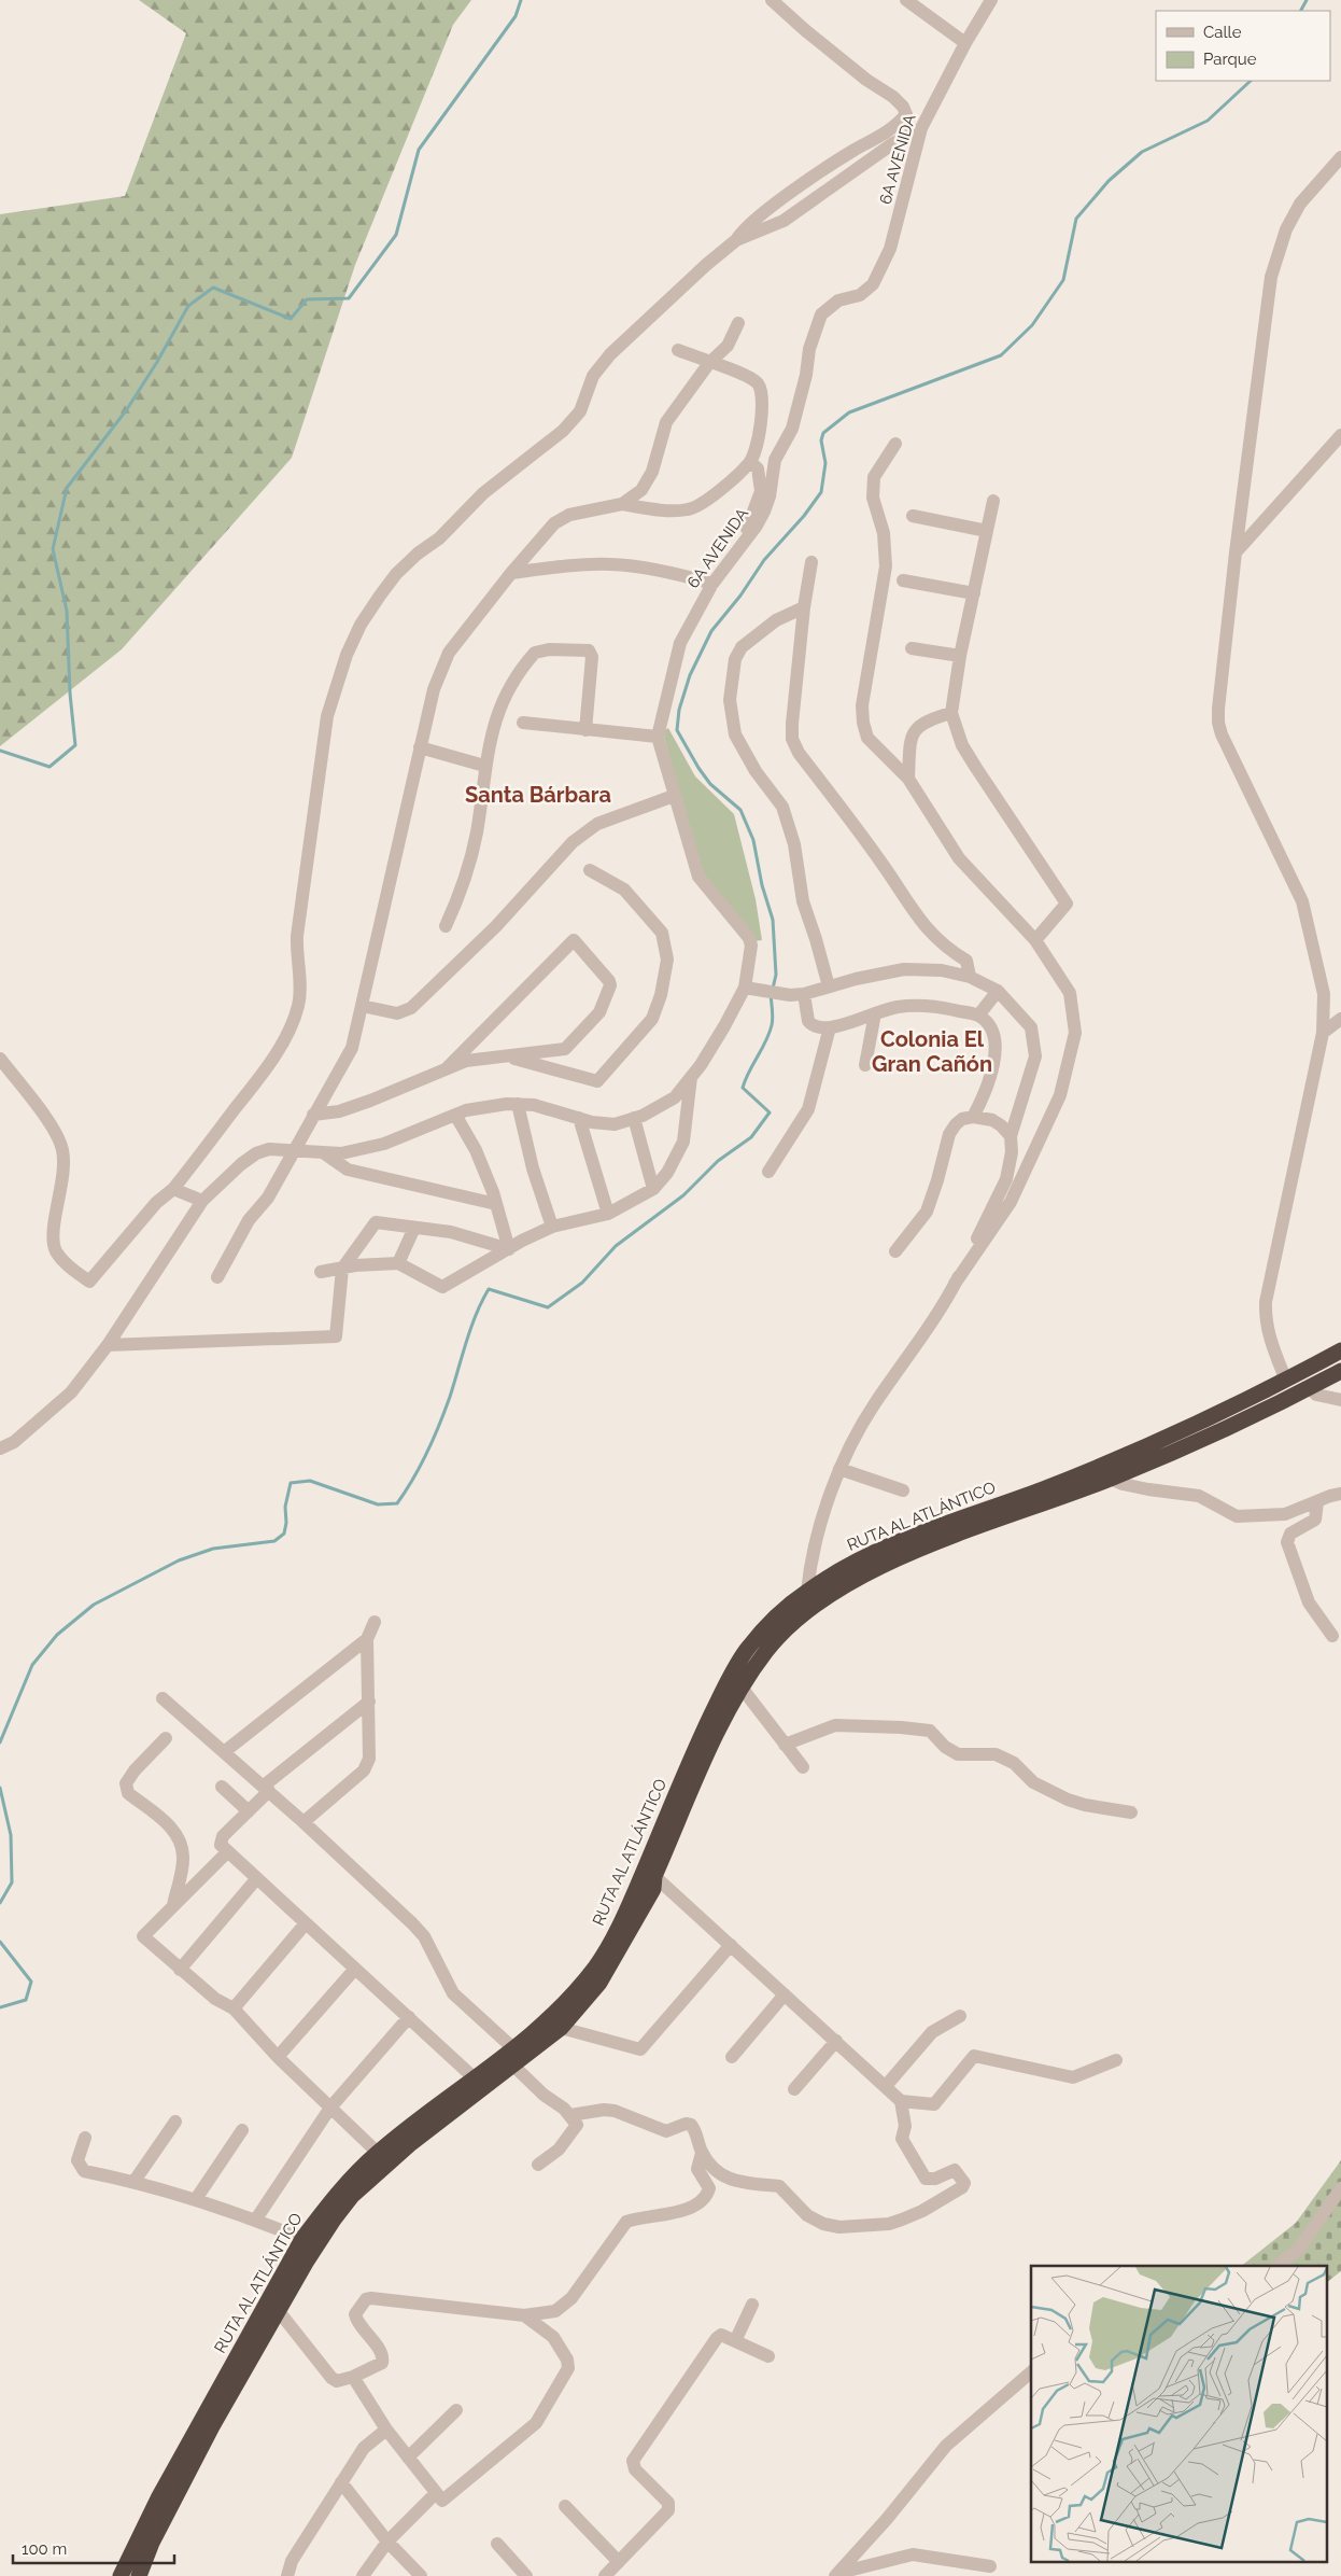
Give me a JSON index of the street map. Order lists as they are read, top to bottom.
{
  "streets": {
    "highway": ["RUTA AL ATLÁNTICO"],
    "street": ["6A AVENIDA"]
  },
  "districts": ["Santa Bárbara", "Colonia El Gran Cañón"],
  "legend": ["Calle", "Parque"],
  "scale_bar": "100 m"
}
